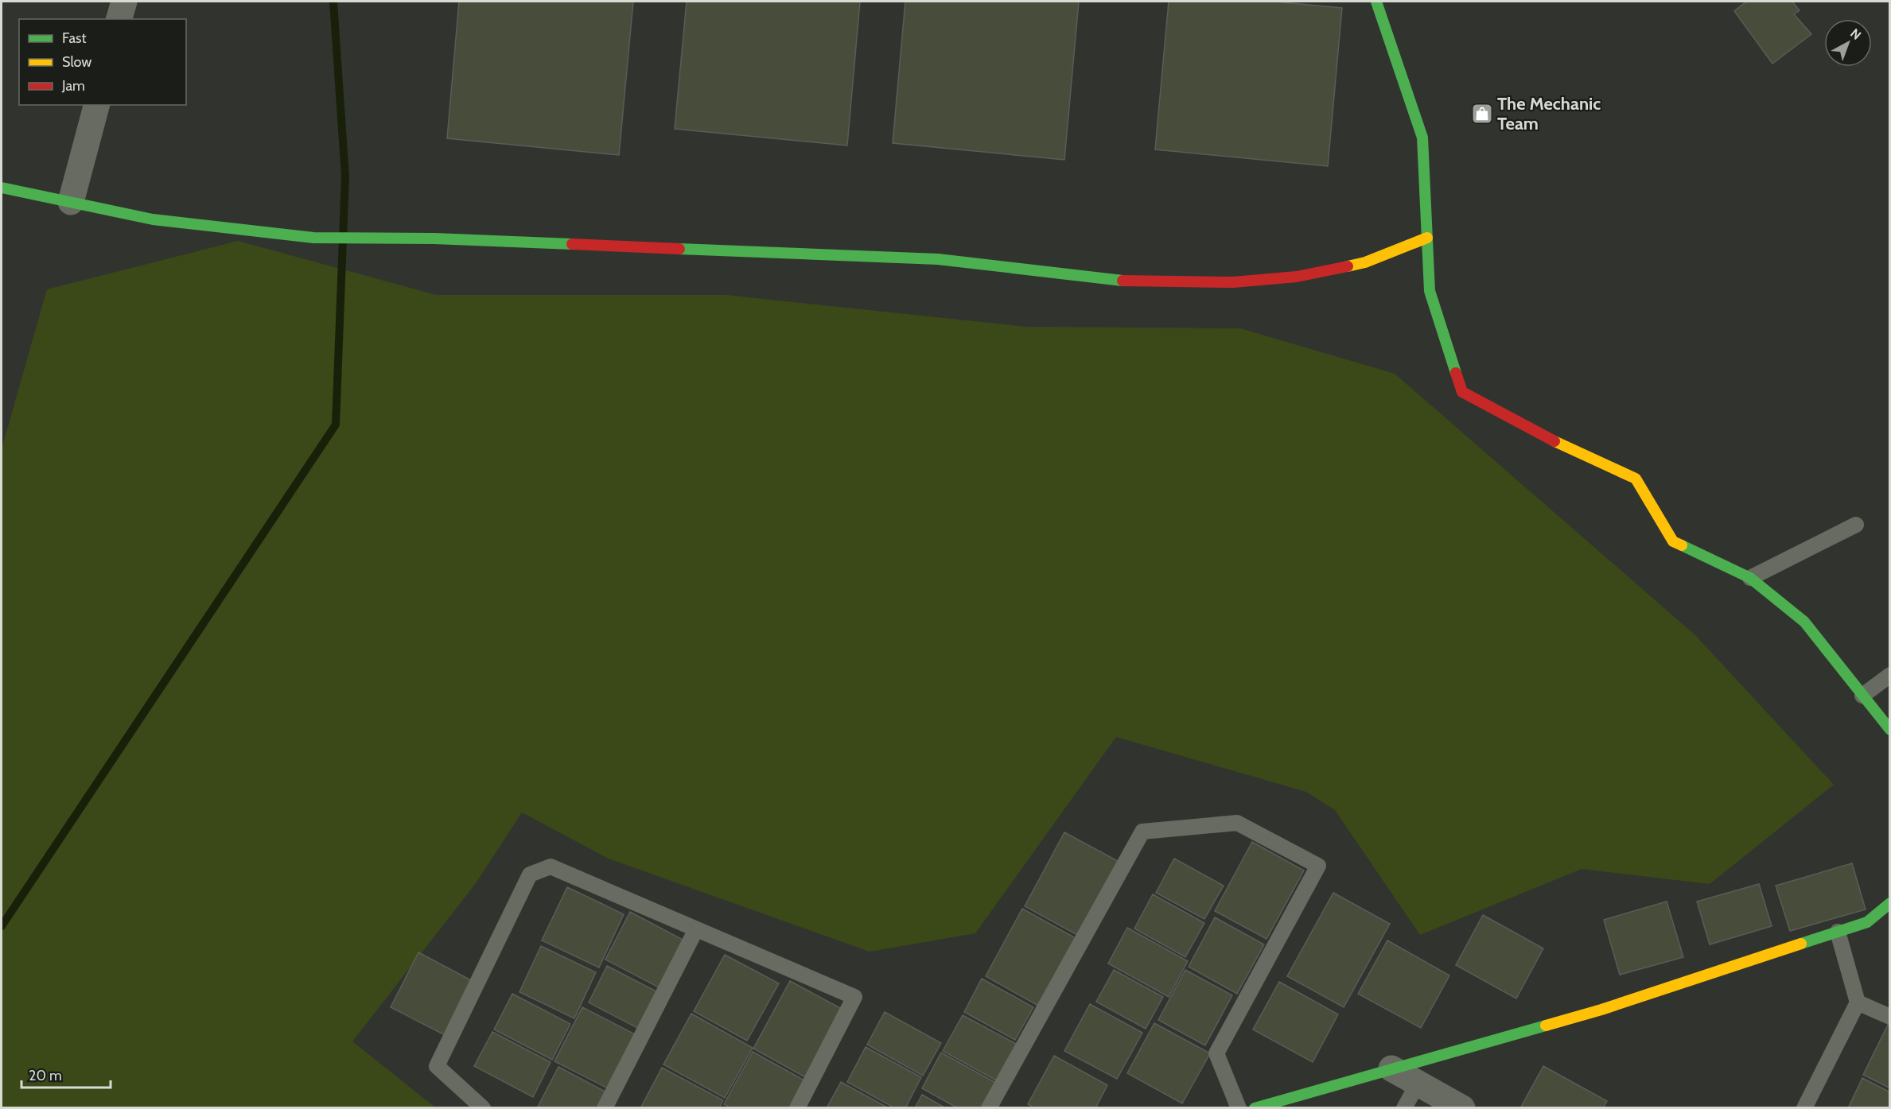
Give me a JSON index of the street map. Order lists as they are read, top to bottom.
{
  "places": {
    "shop": ["The Mechanic Team"]
  },
  "legend": ["Fast", "Slow", "Jam"],
  "scale_bar": "20 m",
  "north": "top right"
}
